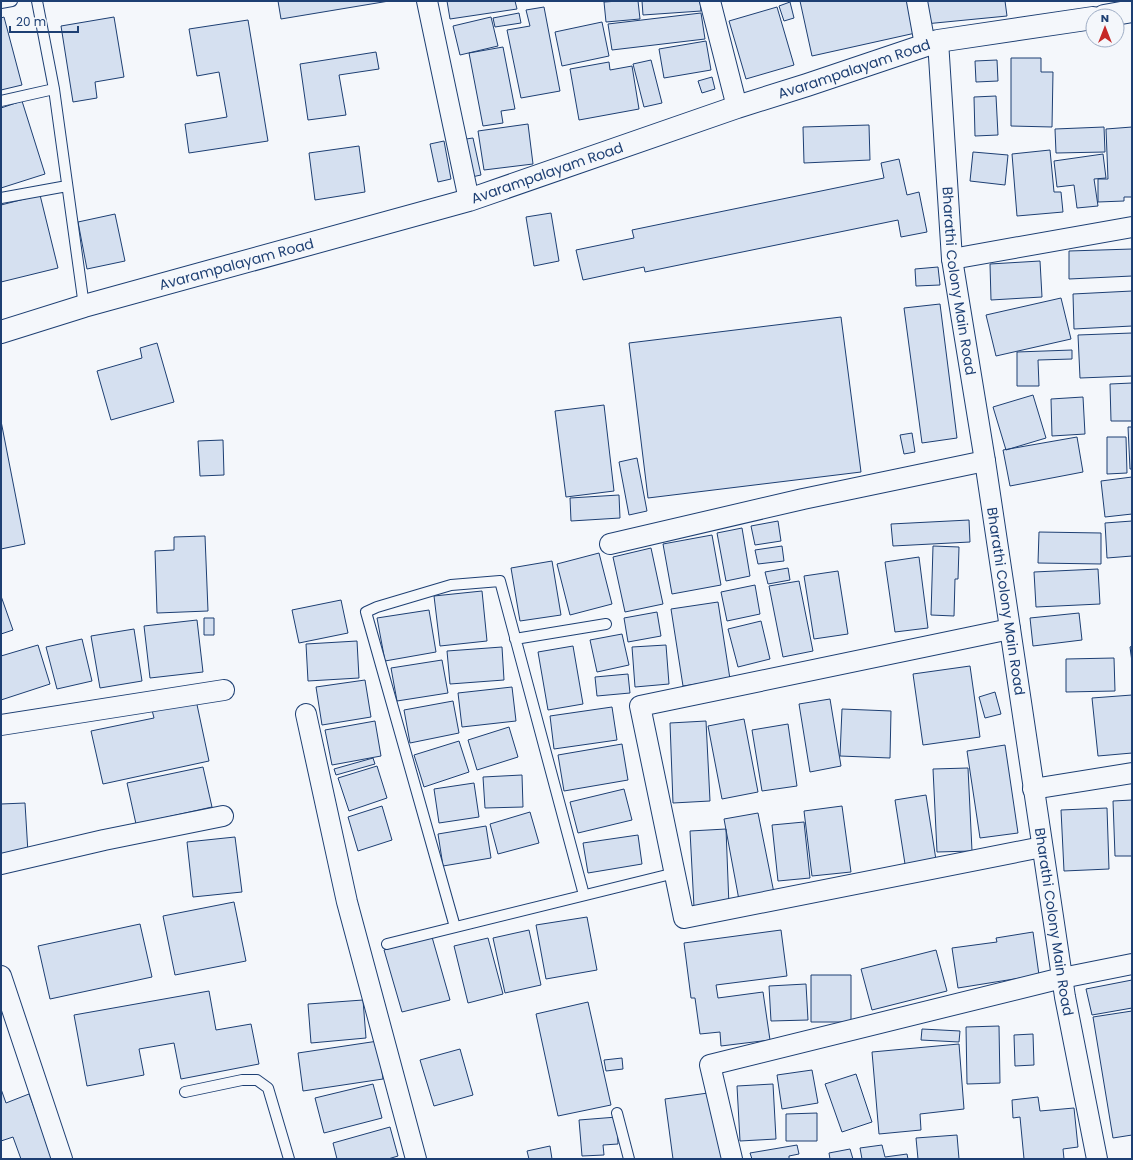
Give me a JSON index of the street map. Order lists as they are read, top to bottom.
{
  "streets": {
    "street": ["Avarampalayam Road", "Bharathi Colony Main Road"]
  },
  "crossings": [
    ["Avarampalayam Road", "Bharathi Colony Main Road"]
  ],
  "scale_bar": "20 m",
  "north": "top"
}
